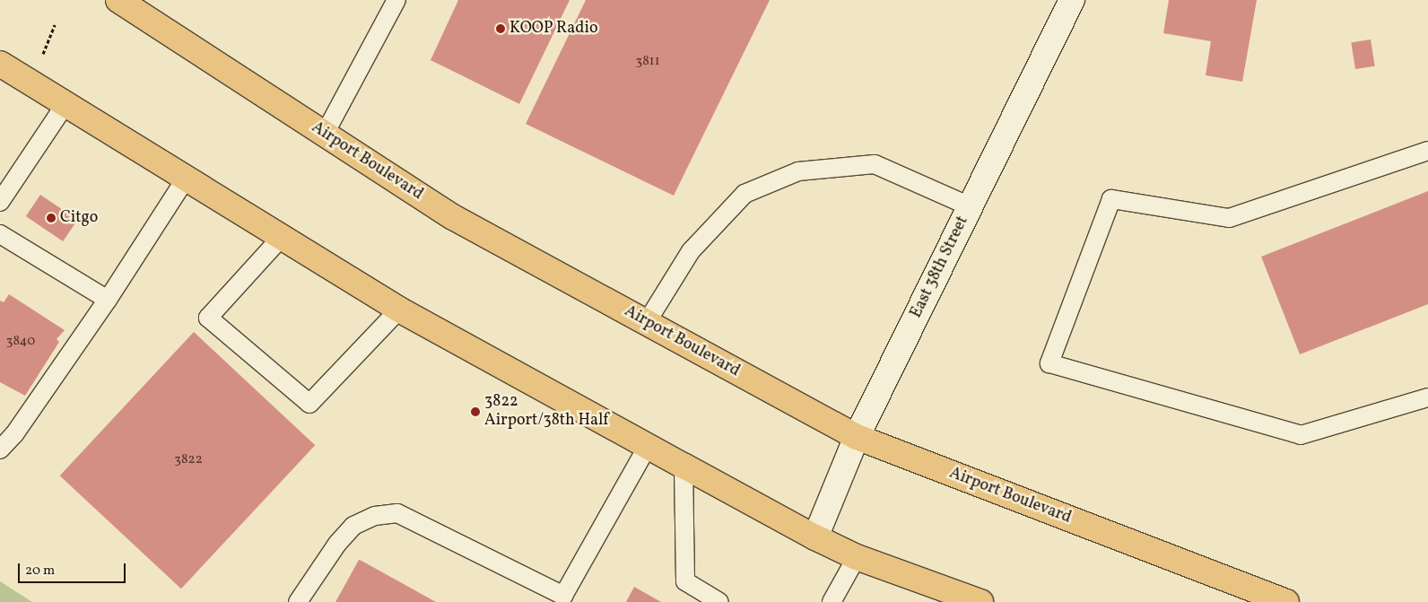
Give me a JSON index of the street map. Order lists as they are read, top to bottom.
{
  "streets": {
    "main road": ["Airport Boulevard"],
    "street": ["East 38th Street"]
  },
  "crossings": [
    ["Airport Boulevard", "East 38th Street"]
  ],
  "places": ["KOOP Radio", "Citgo", "3822 Airport/38th Half"],
  "house_numbers": ["3811", "3840", "3822"],
  "scale_bar": "20 m"
}
